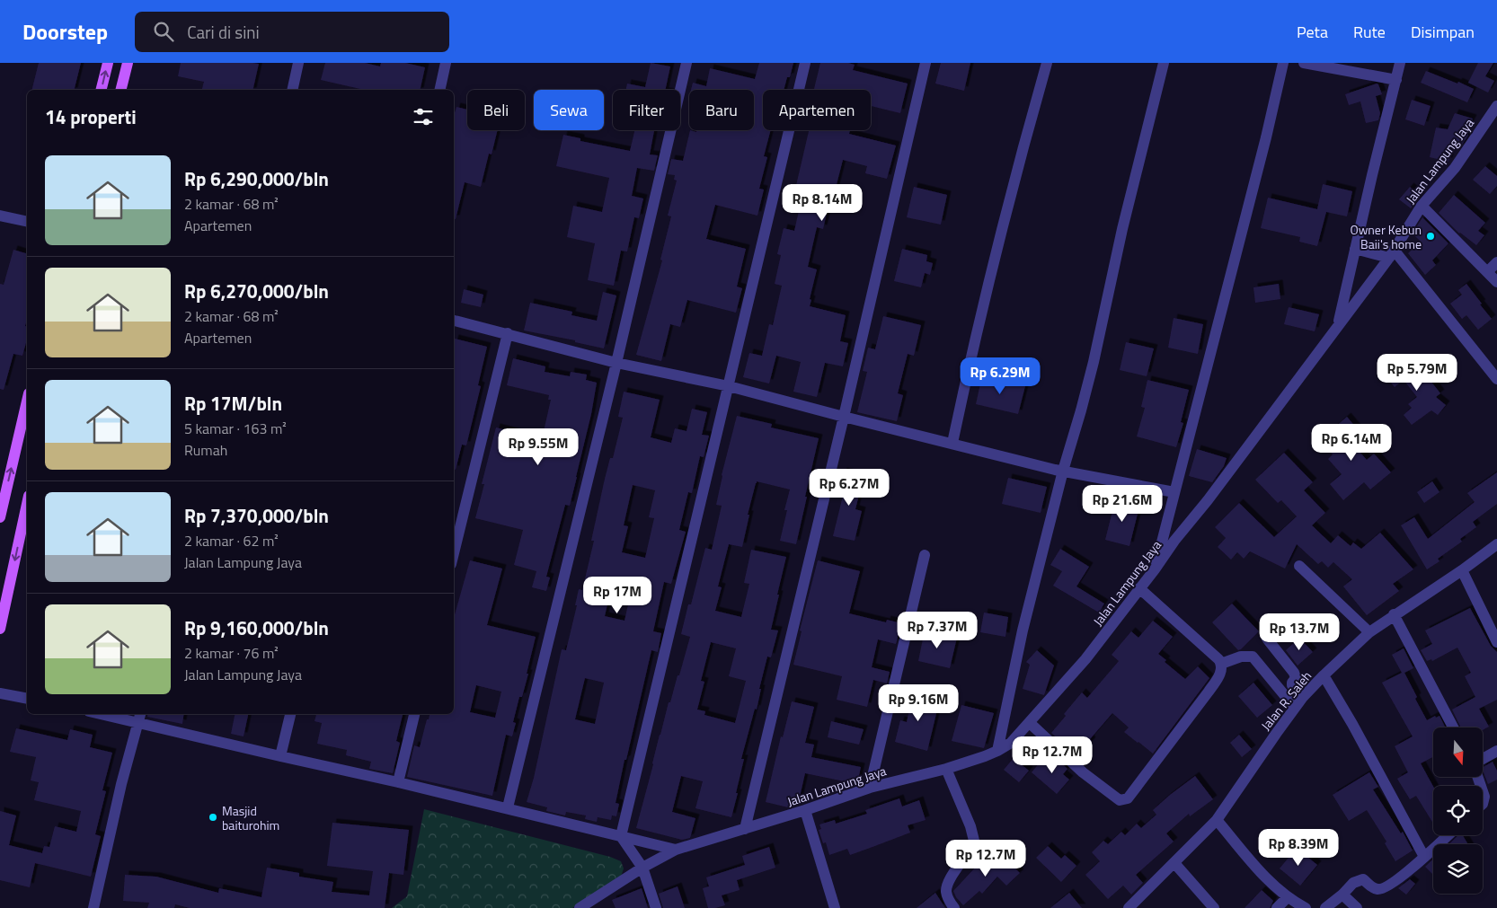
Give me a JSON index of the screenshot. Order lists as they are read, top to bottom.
{
  "streets": {
    "street": ["Jalan Lampung Jaya", "Jalan R. Saleh"]
  },
  "places": ["Owner Kebun Baii's home", "Masjid baiturohim"],
  "north": "bottom",
  "page": {
    "header": "Doorstep",
    "search": "Cari di sini",
    "nav": ["Peta", "Rute", "Disimpan"],
    "chip": [
      "Beli",
      "Sewa",
      "Filter",
      "Baru",
      "Apartemen"
    ],
    "heading": "14 properti",
    "list": [
      {
        "name": "Rp 6,290,000/bln",
        "note": "2 kamar · 68 m² · Apartemen"
      },
      {
        "name": "Rp 6,270,000/bln",
        "note": "2 kamar · 68 m² · Apartemen"
      },
      {
        "name": "Rp 17M/bln",
        "note": "5 kamar · 163 m² · Rumah"
      },
      {
        "name": "Rp 7,370,000/bln",
        "note": "2 kamar · 62 m² · Jalan Lampung Jaya"
      },
      {
        "name": "Rp 9,160,000/bln",
        "note": "2 kamar · 76 m² · Jalan Lampung Jaya"
      }
    ],
    "price": [
      "Rp 8.14M",
      "Rp 5.79M",
      "Rp 6.29M",
      "Rp 6.14M",
      "Rp 9.55M",
      "Rp 6.27M",
      "Rp 21.6M",
      "Rp 17M",
      "Rp 7.37M",
      "Rp 13.7M",
      "Rp 9.16M",
      "Rp 12.7M",
      "Rp 8.39M",
      "Rp 12.7M"
    ]
  }
}
